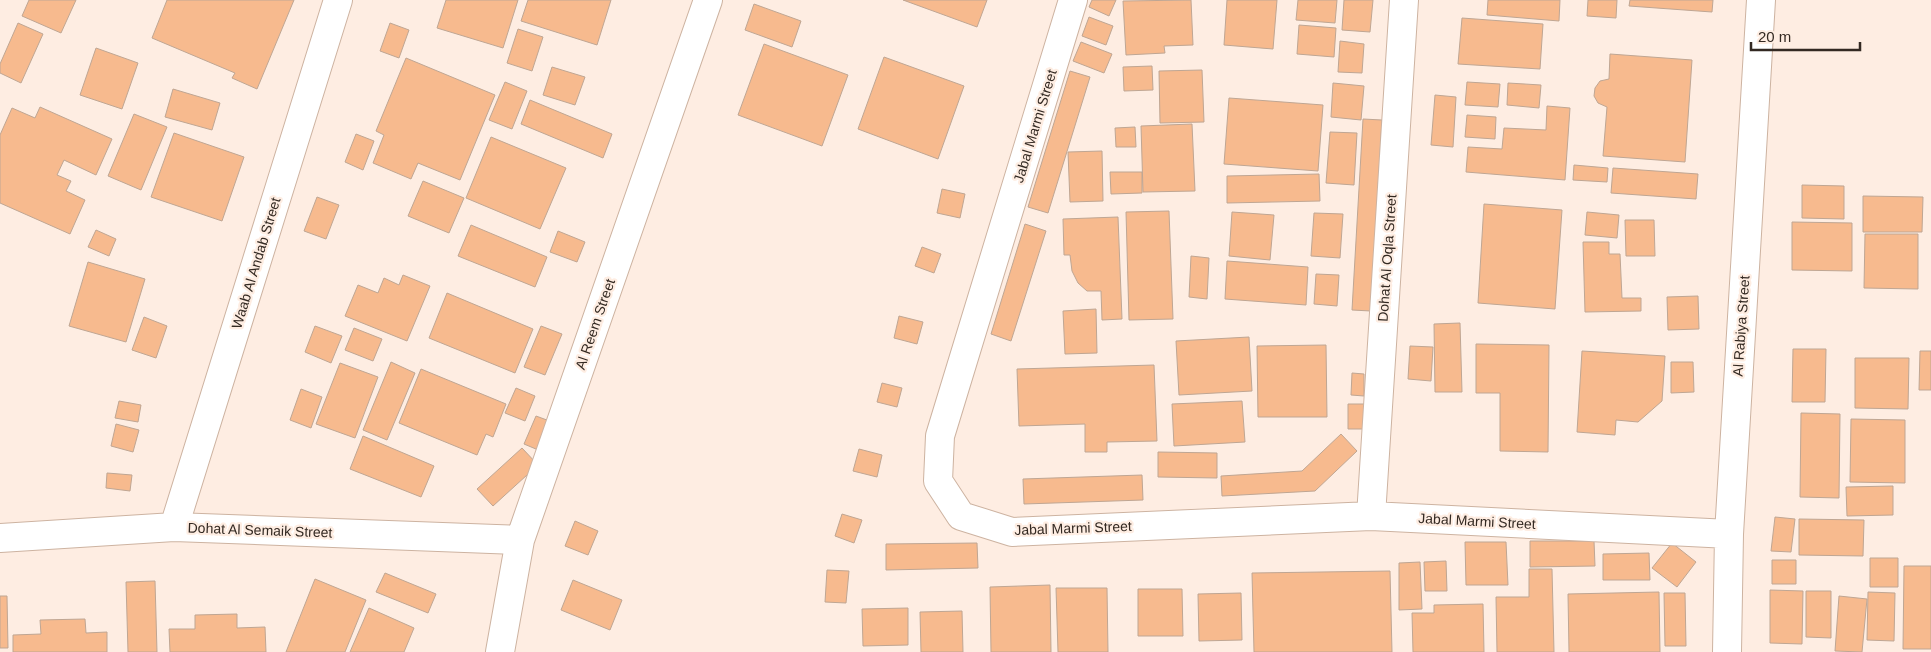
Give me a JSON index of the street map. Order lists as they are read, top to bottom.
{
  "streets": {
    "street": [
      "Jabal Marmi Street",
      "Dohat Al Oqla Street",
      "Waab Al Andab Street",
      "Al Reem Street",
      "Al Rabiya Street",
      "Dohat Al Semaik Street"
    ]
  },
  "crossings": [
    ["Jabal Marmi Street", "Dohat Al Oqla Street"],
    ["Jabal Marmi Street", "Al Rabiya Street"],
    ["Waab Al Andab Street", "Dohat Al Semaik Street"],
    ["Al Reem Street", "Dohat Al Semaik Street"]
  ],
  "scale_bar": "20 m"
}
